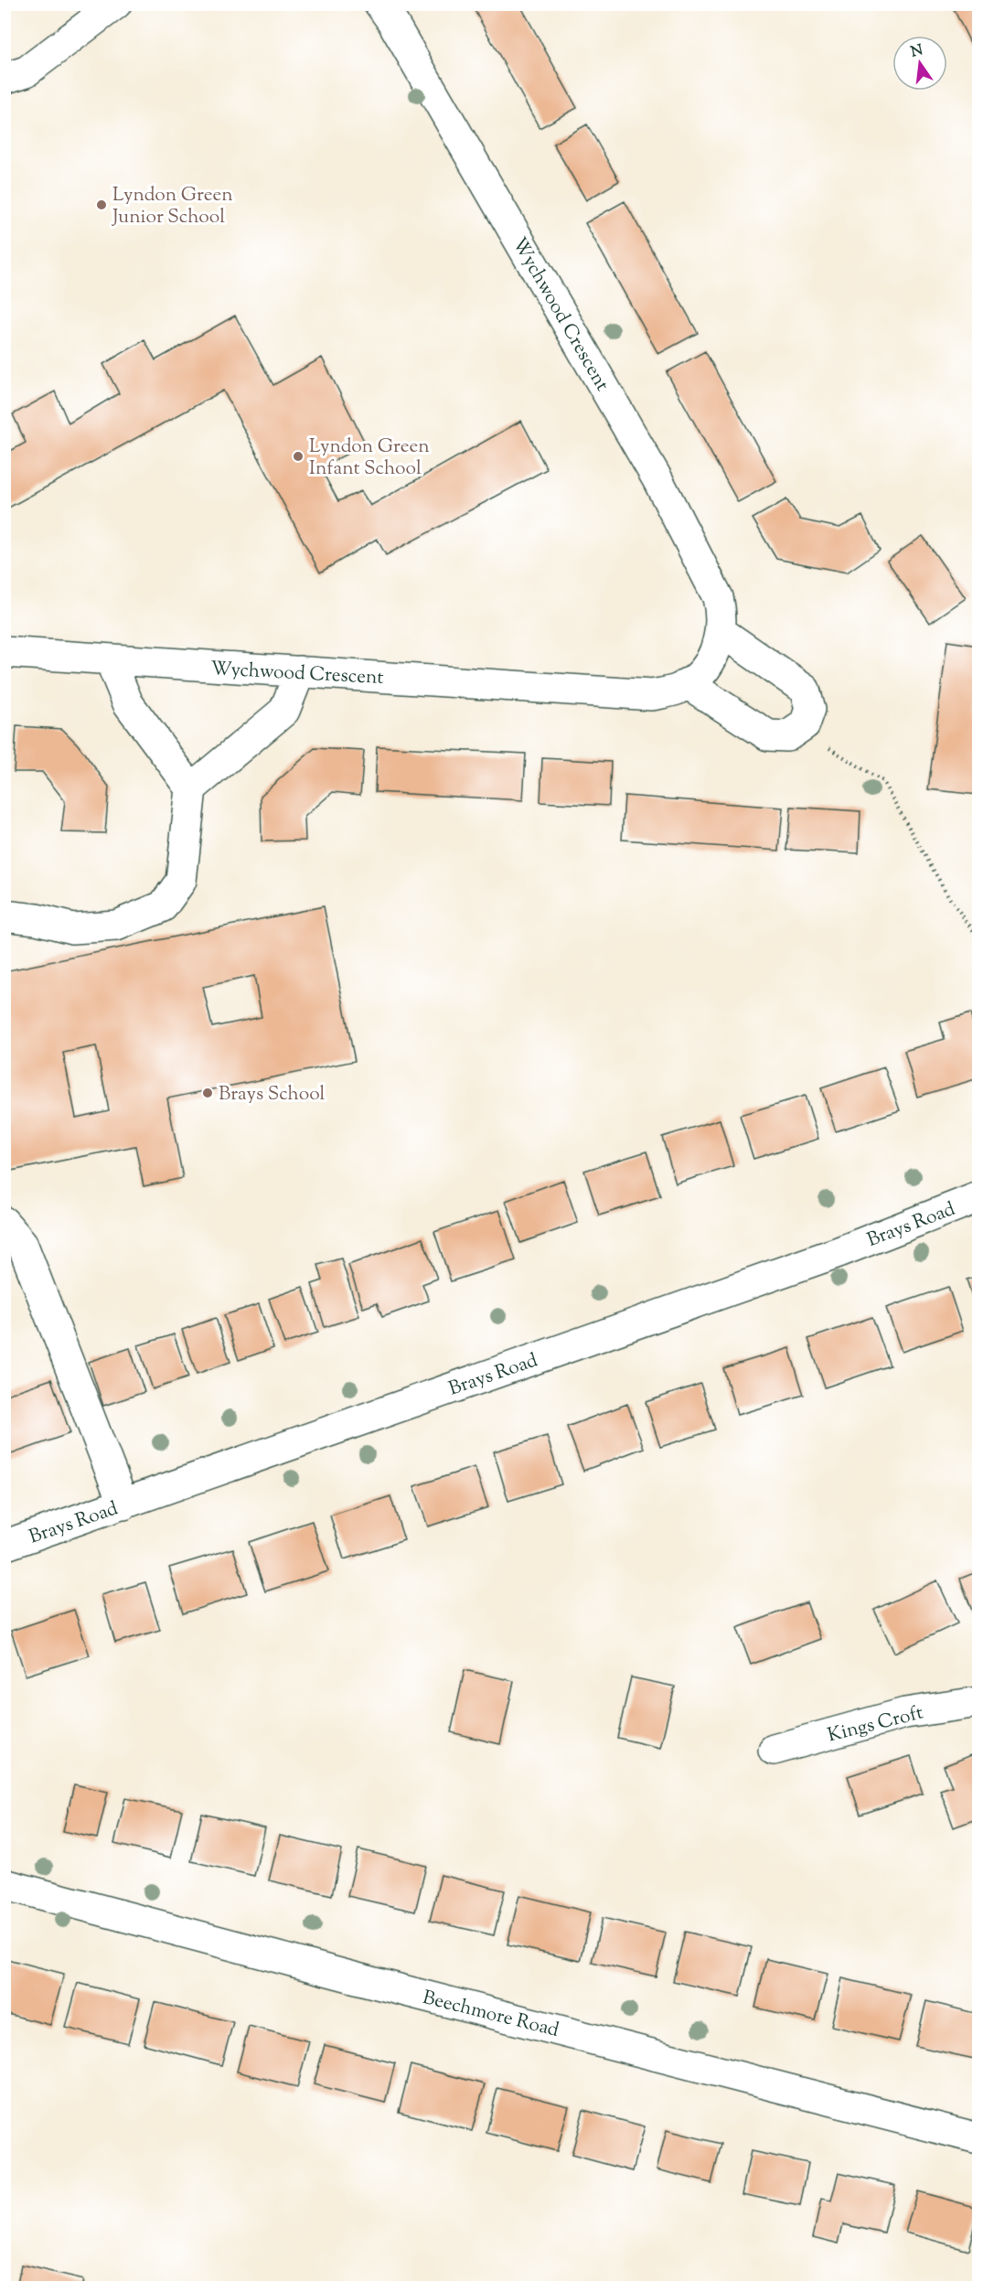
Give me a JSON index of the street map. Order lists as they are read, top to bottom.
{
  "streets": {
    "street": [
      "Wychwood Crescent",
      "Brays Road",
      "Kings Croft",
      "Beechmore Road"
    ]
  },
  "places": ["Lyndon Green Junior School", "Lyndon Green Infant School", "Brays School"],
  "north": "top"
}
